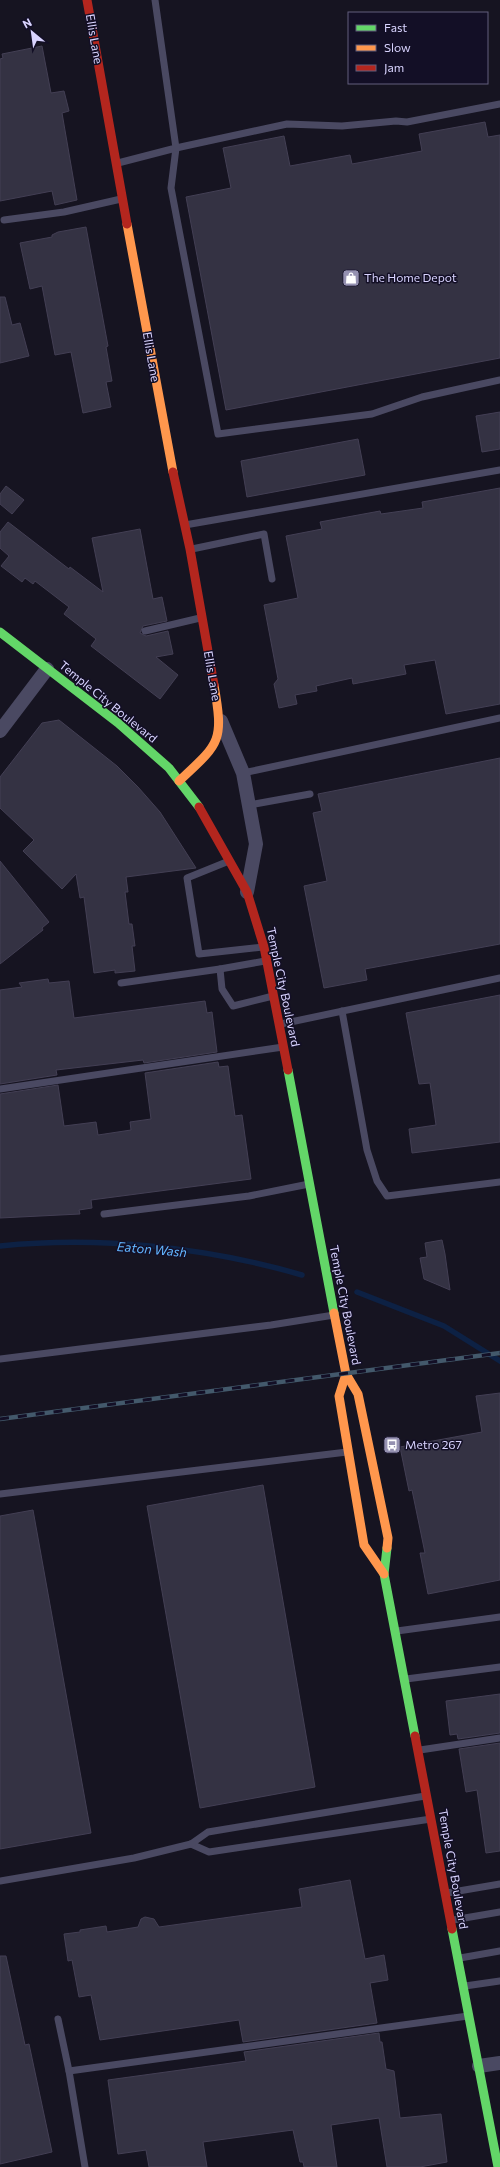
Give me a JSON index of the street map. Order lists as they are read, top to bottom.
{
  "streets": {
    "main road": ["Ellis Lane", "Temple City Boulevard"]
  },
  "crossings": [
    ["Ellis Lane", "Temple City Boulevard"]
  ],
  "water": ["Eaton Wash"],
  "places": {
    "shop": ["The Home Depot"],
    "bus stop": ["Metro 267"]
  },
  "legend": ["Fast", "Slow", "Jam"],
  "north": "top left"
}
